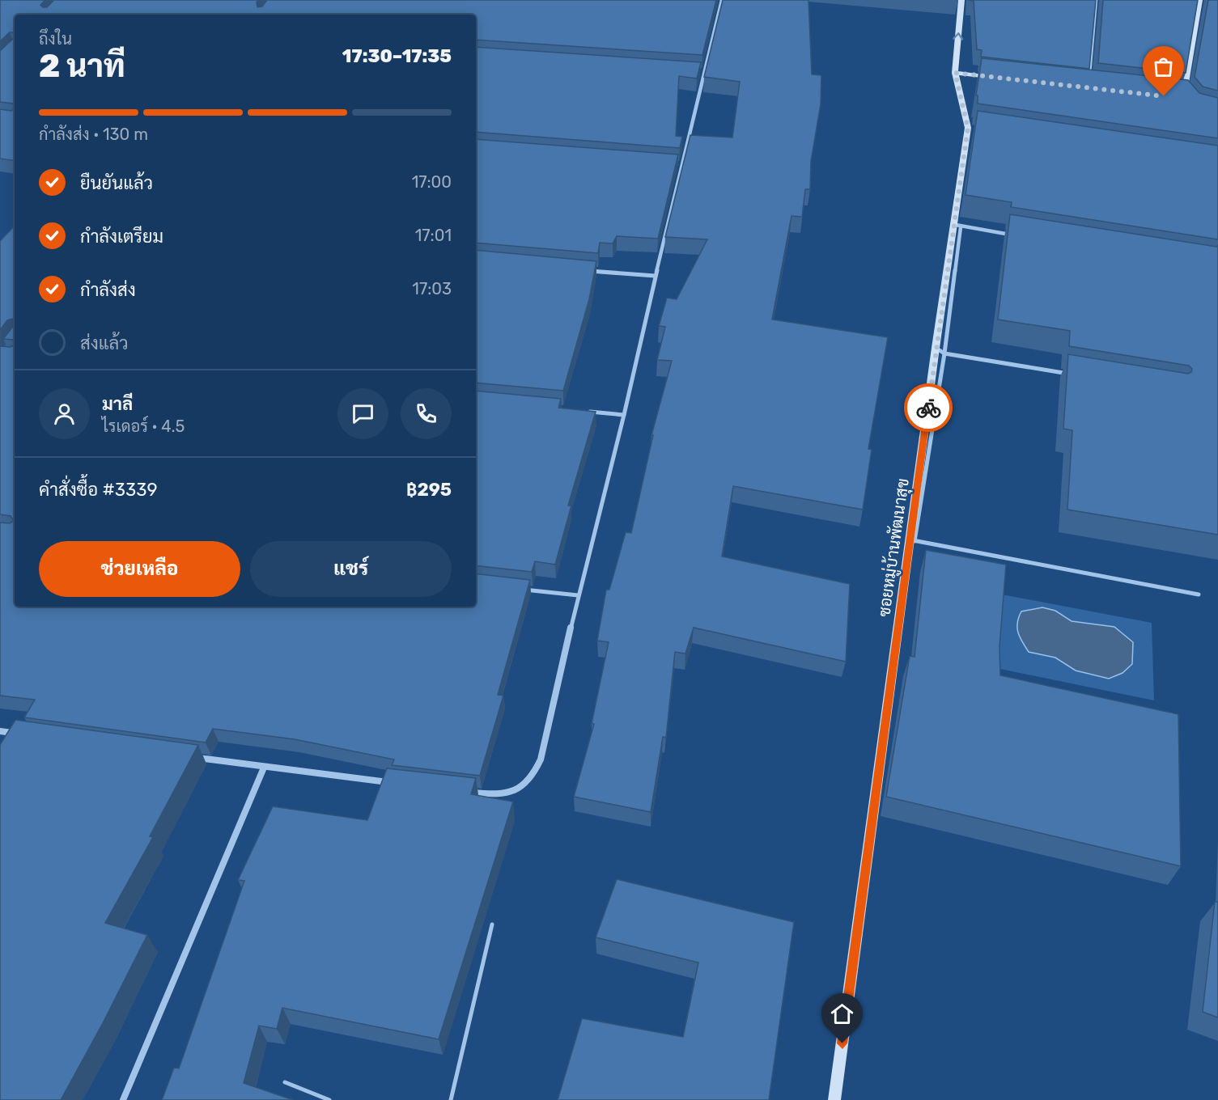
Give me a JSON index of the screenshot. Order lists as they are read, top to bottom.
{
  "streets": {
    "street": ["ซอยหมู่บ้านพัฒนาสุข"]
  },
  "page": {
    "heading": ["2 นาที", "ถึงใน", "17:30–17:35"],
    "panel": [
      "มาลี",
      "ไรเดอร์ · 4.5",
      "คำสั่งซื้อ #3339",
      "฿295"
    ],
    "bar": "กำลังส่ง · 130 m",
    "list": [
      ["ยืนยันแล้ว", "17:00"],
      ["กำลังเตรียม", "17:01"],
      ["กำลังส่ง", "17:03"],
      "ส่งแล้ว"
    ],
    "buttons": ["ช่วยเหลือ", "แชร์"]
  }
}
